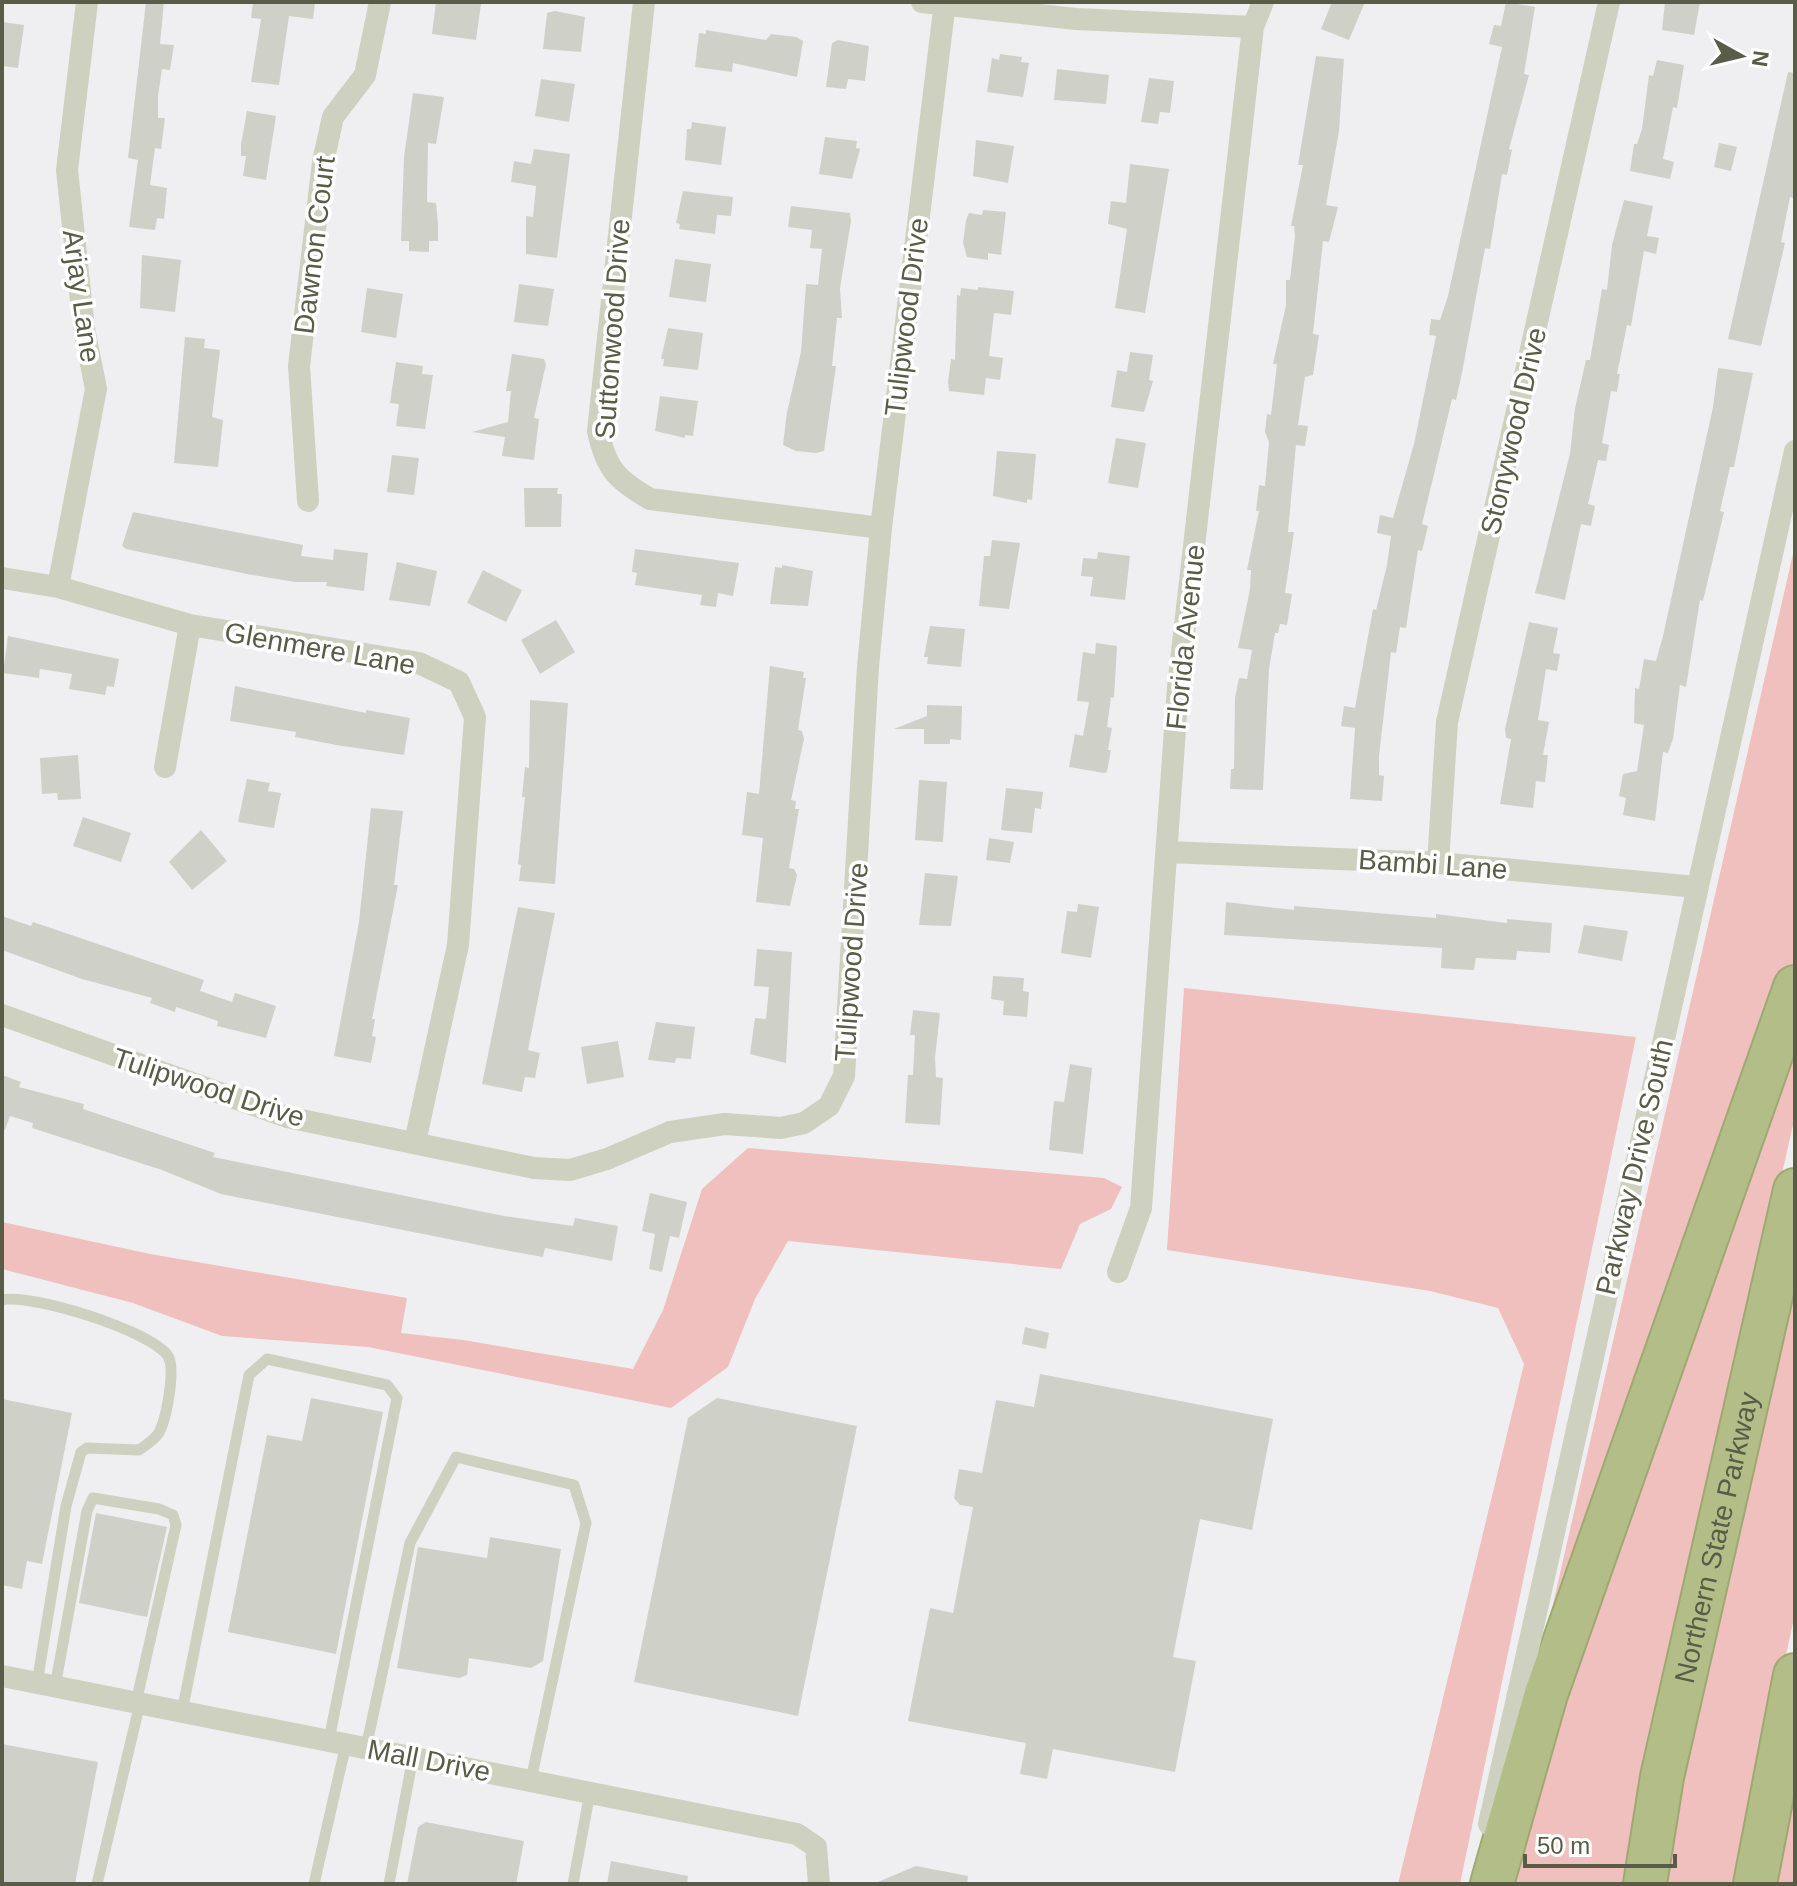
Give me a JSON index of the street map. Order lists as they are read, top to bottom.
{
  "streets": {
    "highway": ["Northern State Parkway"],
    "street": [
      "Dawnon Court",
      "Arjay Lane",
      "Tulipwood Drive",
      "Suttonwood Drive",
      "Stonywood Drive",
      "Florida Avenue",
      "Glenmere Lane",
      "Bambi Lane",
      "Parkway Drive South",
      "Mall Drive"
    ]
  },
  "crossings": [
    ["Arjay Lane", "Glenmere Lane"],
    ["Tulipwood Drive", "Suttonwood Drive"],
    ["Tulipwood Drive", "Glenmere Lane"],
    ["Stonywood Drive", "Bambi Lane"],
    ["Florida Avenue", "Bambi Lane"],
    ["Bambi Lane", "Parkway Drive South"]
  ],
  "scale_bar": "50 m",
  "north": "right"
}
